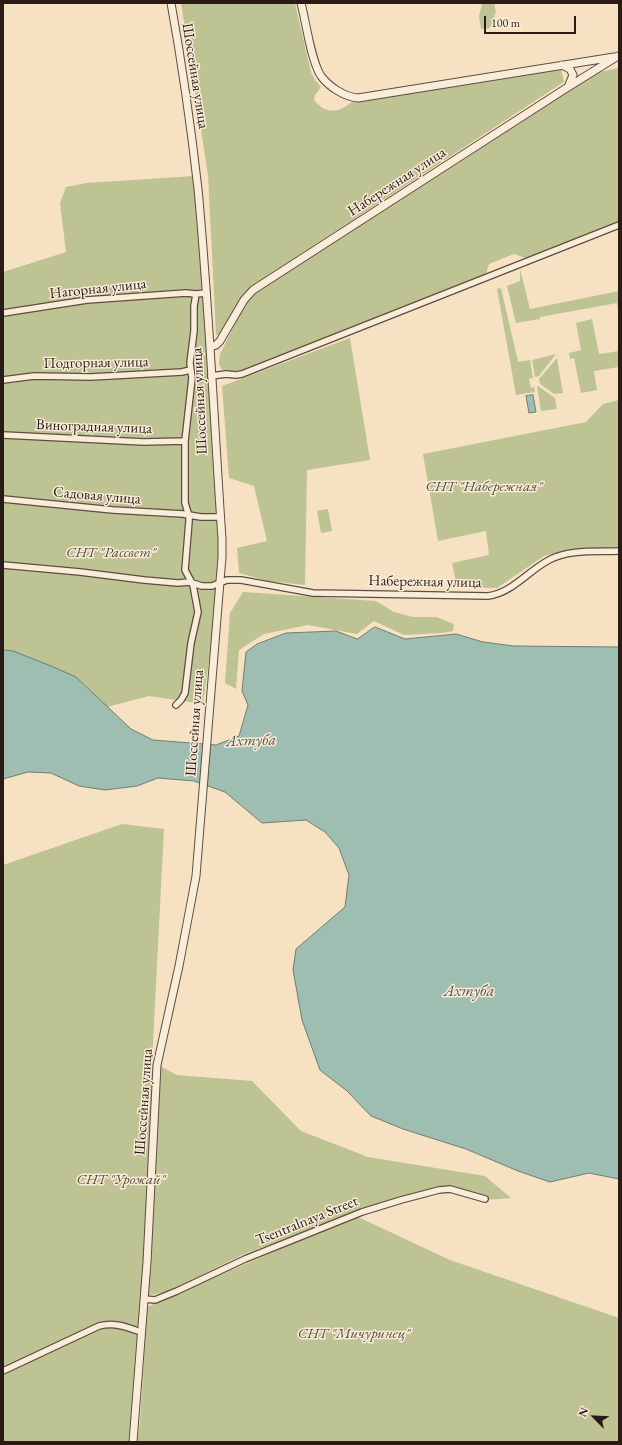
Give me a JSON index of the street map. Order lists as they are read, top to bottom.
{
  "streets": {
    "street": [
      "Шоссейная улица",
      "Набережная улица",
      "Нагорная улица",
      "Подгорная улица",
      "Виноградная улица",
      "Садовая улица",
      "Tsentralnaya Street"
    ]
  },
  "crossings": [
    ["Шоссейная улица", "Набережная улица"],
    ["Шоссейная улица", "Нагорная улица"],
    ["Шоссейная улица", "Садовая улица"],
    ["Шоссейная улица", "Tsentralnaya Street"]
  ],
  "water": ["Ахтуба"],
  "parks": [
    "СНТ \"Набережная\"",
    "СНТ \"Рассвет\"",
    "СНТ \"Урожай\"",
    "СНТ \"Мичуринец\""
  ],
  "scale_bar": "100 m",
  "north": "top left"
}
